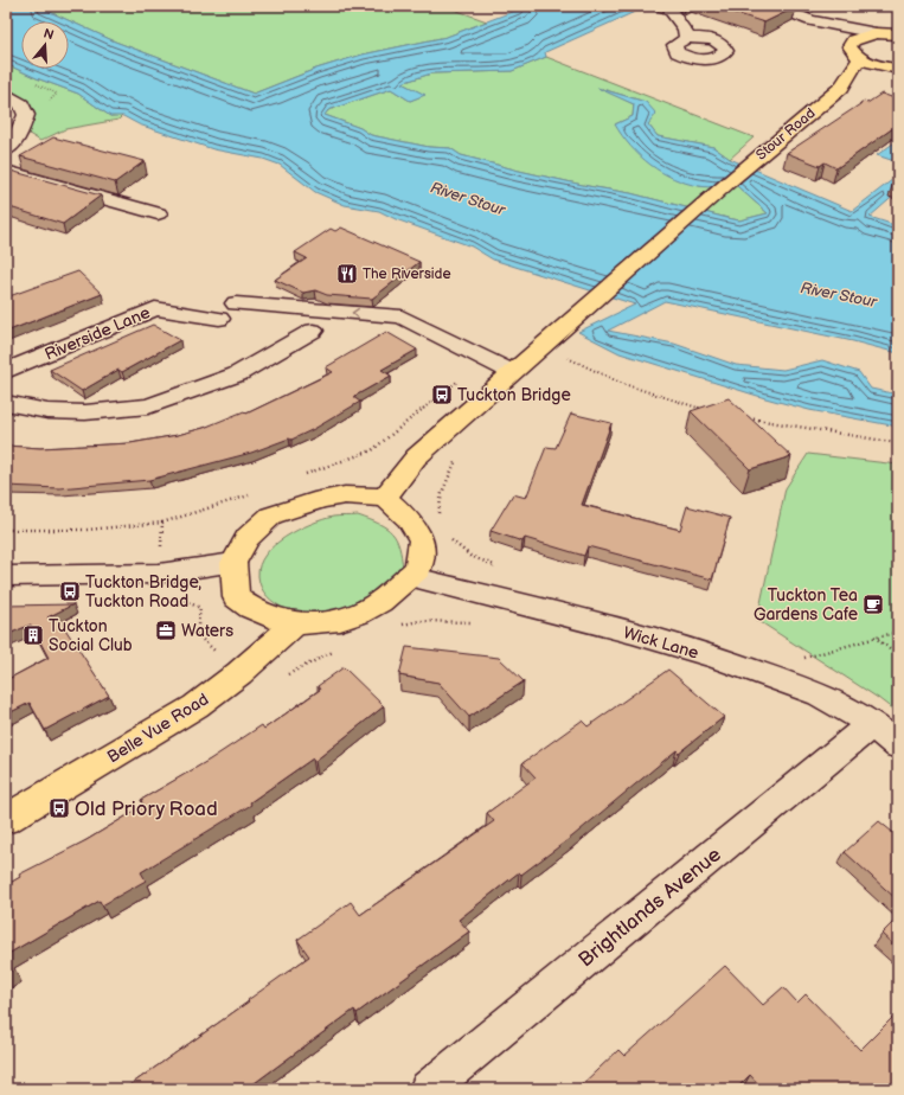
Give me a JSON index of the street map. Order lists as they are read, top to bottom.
{
  "streets": {
    "main road": ["Stour Road", "Belle Vue Road"],
    "street": ["Riverside Lane", "Wick Lane", "Brightlands Avenue"]
  },
  "crossings": [
    ["Wick Lane", "Belle Vue Road"],
    ["Wick Lane", "Brightlands Avenue"]
  ],
  "water": ["River Stour"],
  "places": {
    "restaurant": ["The Riverside"],
    "bus stop": ["Tuckton Bridge", "Tuckton Bridge, Tuckton Road", "Old Priory Road"],
    "cafe": ["Tuckton Tea Gardens Cafe"],
    "office": ["Waters"],
    "building": ["Tuckton Social Club"]
  },
  "north": "top"
}
